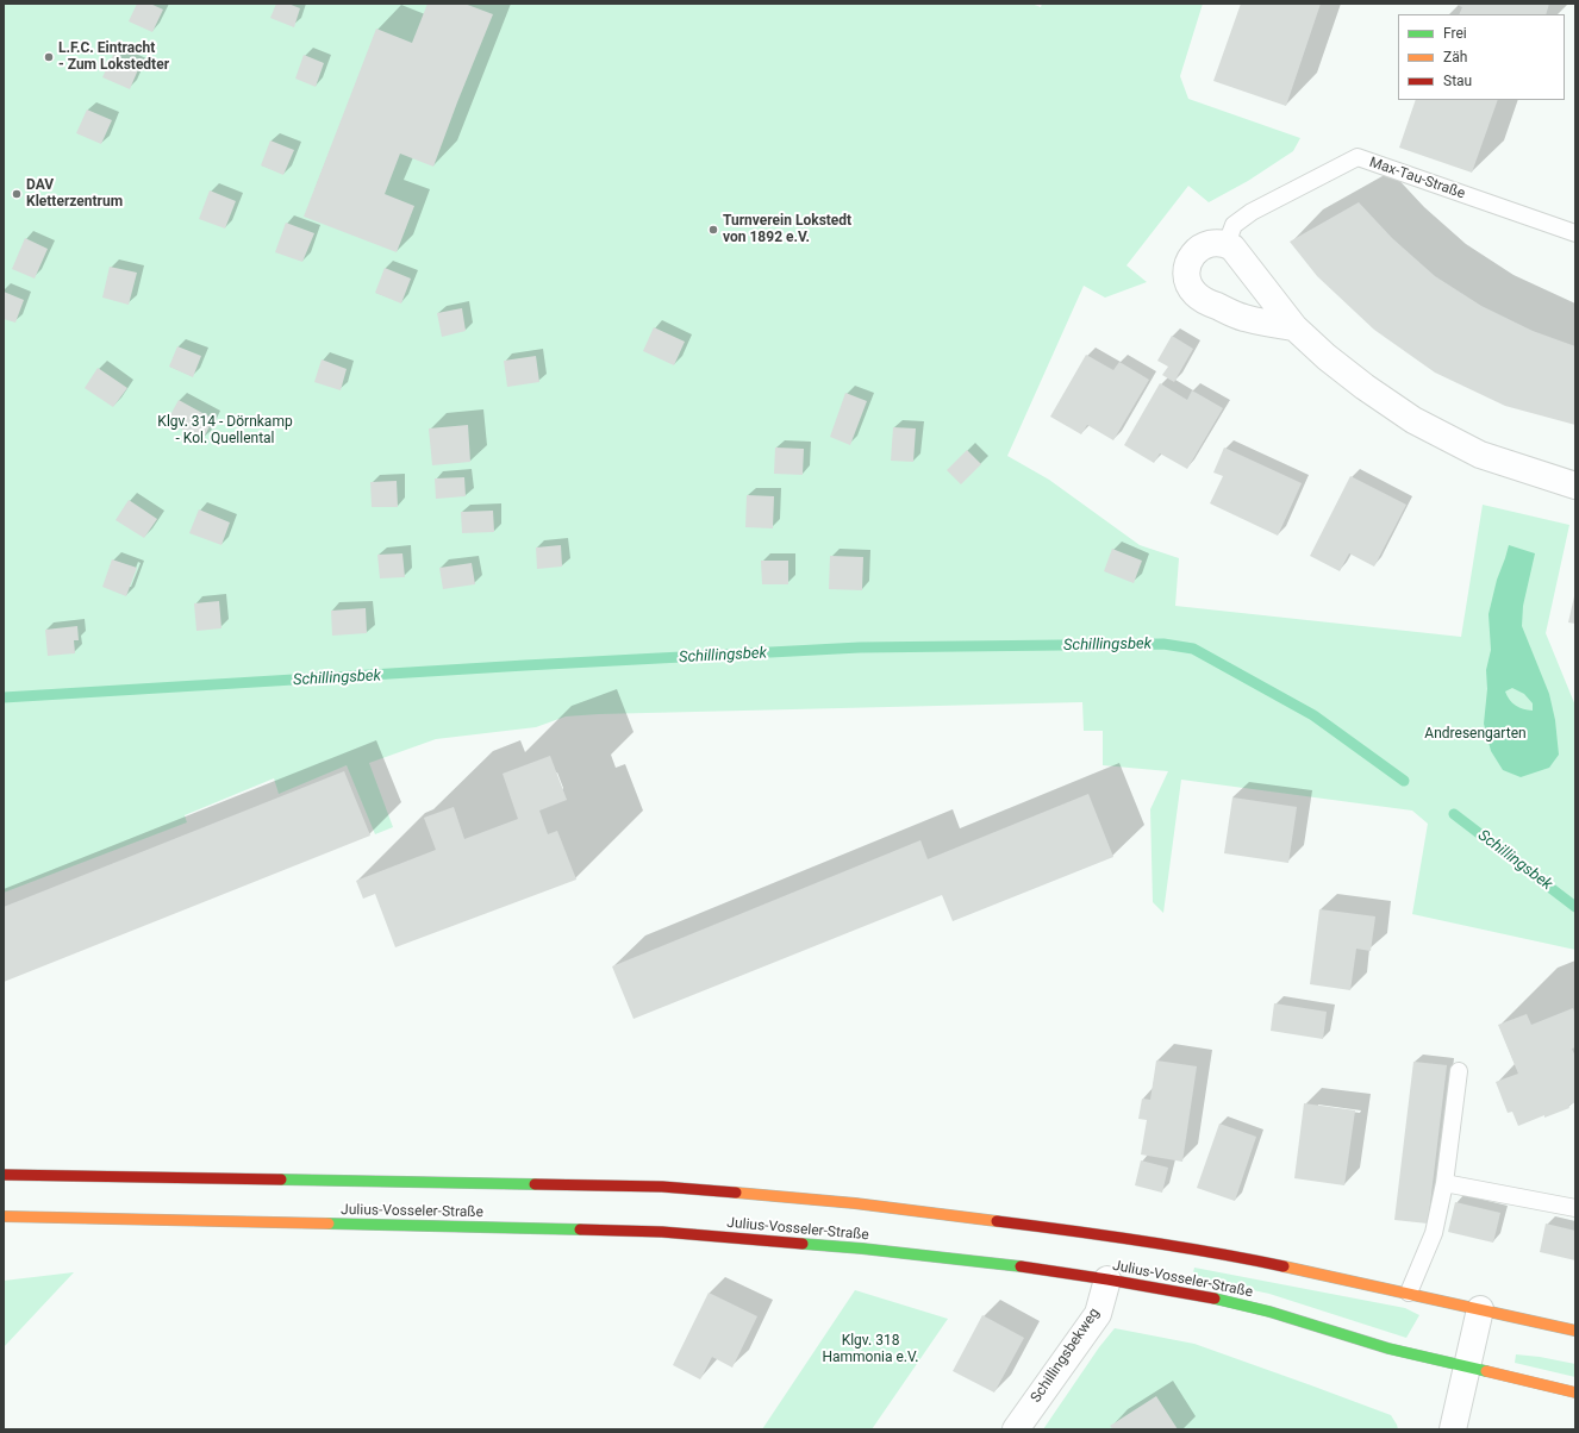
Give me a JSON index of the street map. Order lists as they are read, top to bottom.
{
  "streets": {
    "main road": ["Julius-Vosseler-Straße"],
    "street": ["Schillingsbekweg"],
    "lane": ["Max-Tau-Straße"]
  },
  "crossings": [
    ["Julius-Vosseler-Straße", "Schillingsbekweg"]
  ],
  "water": ["Schillingsbek"],
  "parks": ["Klgv. 314 - Dörnkamp - Kol. Quellental", "Andresengarten", "Klgv. 318 Hammonia e.V."],
  "places": ["L.F.C. Eintracht - Zum Lokstedter", "DAV Kletterzentrum", "Turnverein Lokstedt von 1892 e.V."],
  "legend": ["Frei", "Zäh", "Stau"]
}
